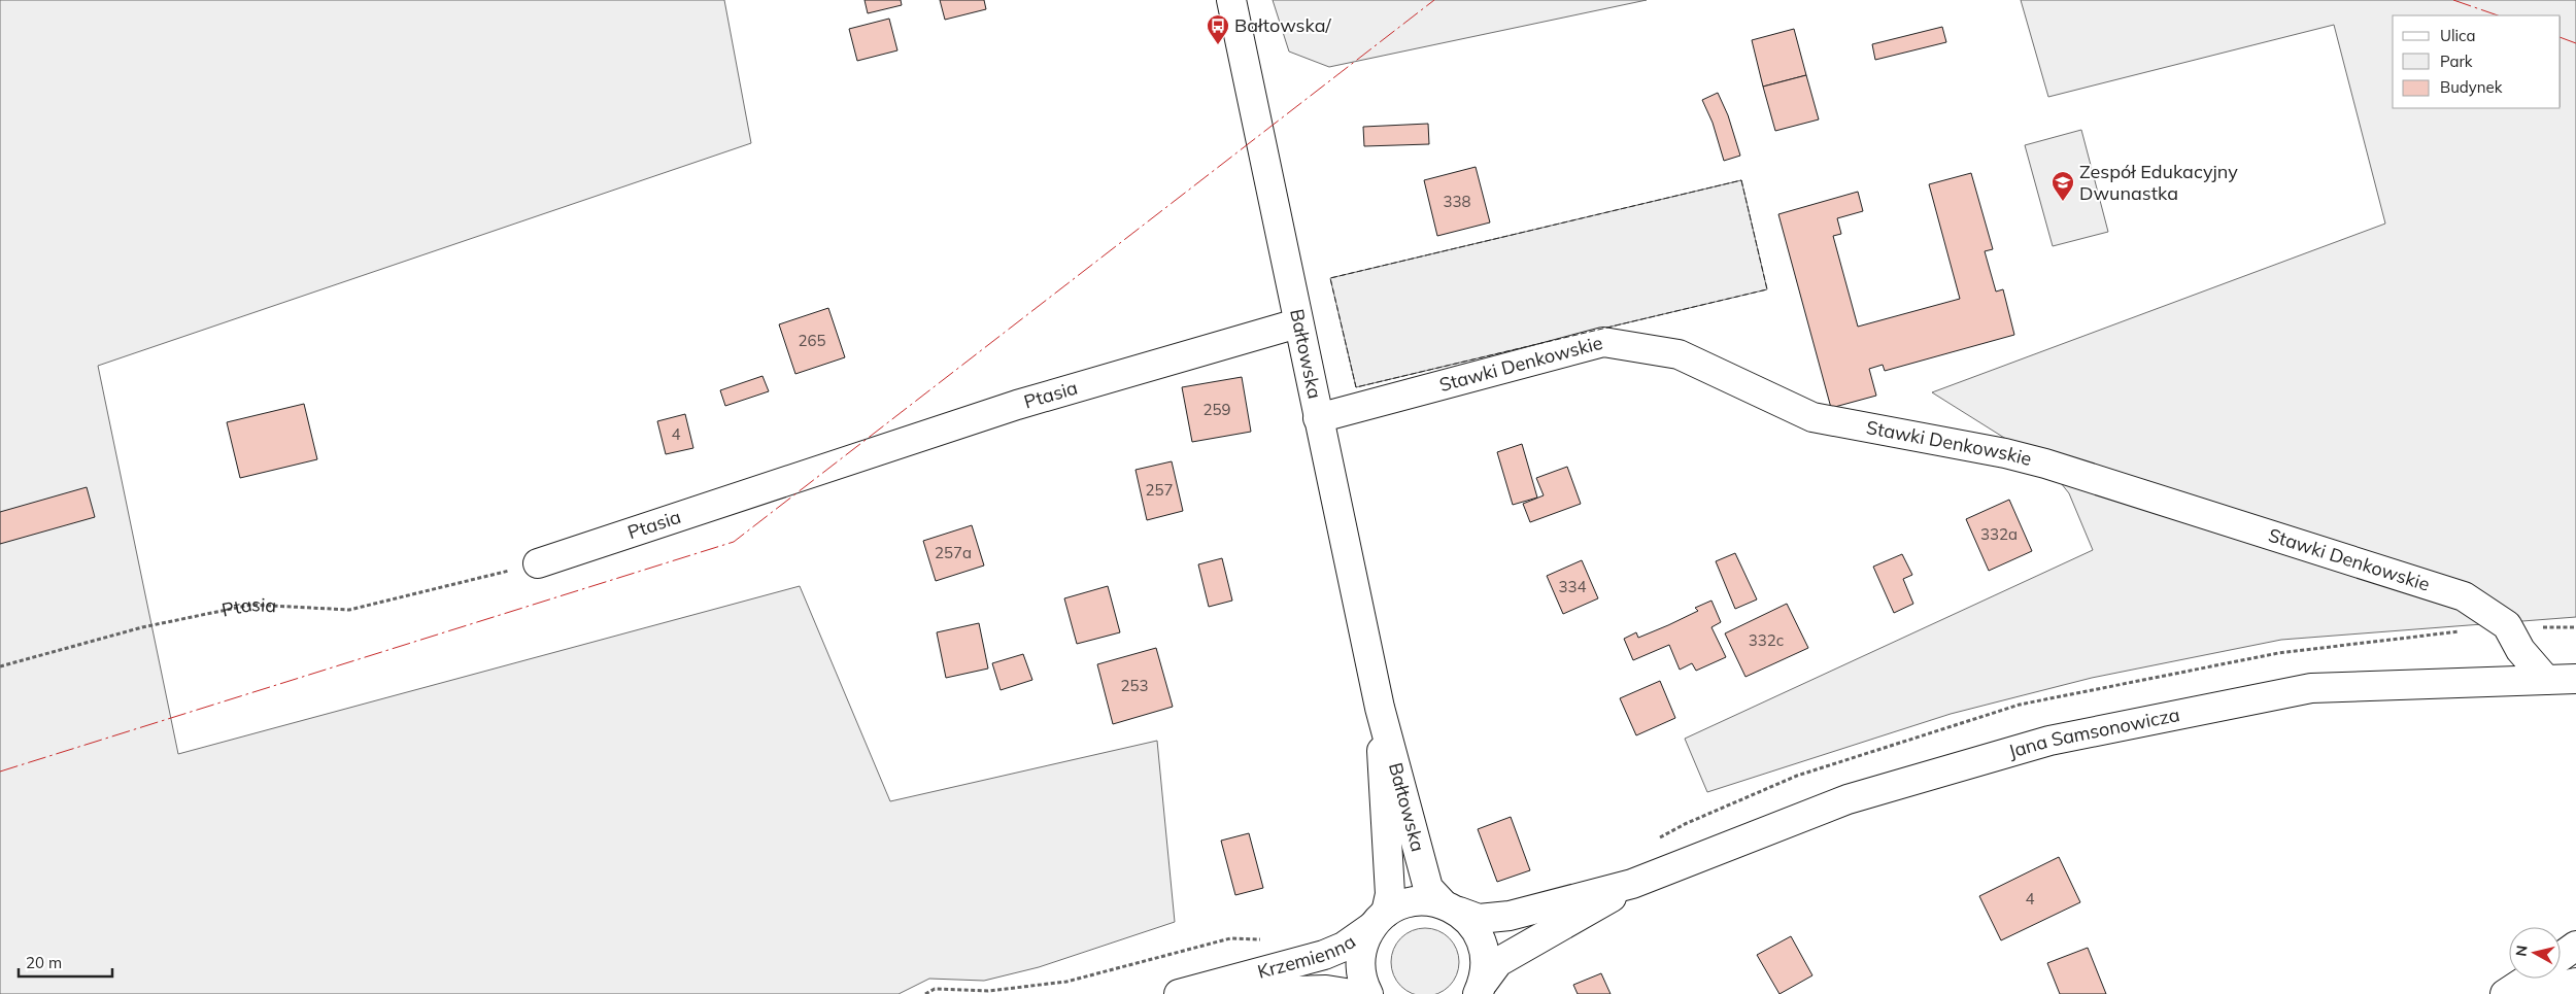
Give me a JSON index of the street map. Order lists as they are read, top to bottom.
{
  "streets": {
    "main road": [
      "Bałtowska",
      "Stawki Denkowskie",
      "Ptasia",
      "Jana Samsonowicza",
      "Krzemienna"
    ]
  },
  "crossings": [
    ["Bałtowska", "Stawki Denkowskie"],
    ["Bałtowska", "Ptasia"],
    ["Bałtowska", "Jana Samsonowicza"],
    ["Bałtowska", "Krzemienna"],
    ["Stawki Denkowskie", "Jana Samsonowicza"],
    ["Jana Samsonowicza", "Krzemienna"]
  ],
  "places": {
    "bus stop": ["Bałtowska/"],
    "school or university": ["Zespół Edukacyjny Dwunastka"]
  },
  "house_numbers": [
    "338",
    "265",
    "259",
    "4",
    "257",
    "332a",
    "257a",
    "334",
    "332c",
    "253",
    "4"
  ],
  "legend": ["Ulica", "Park", "Budynek"],
  "scale_bar": "20 m",
  "north": "left"
}
